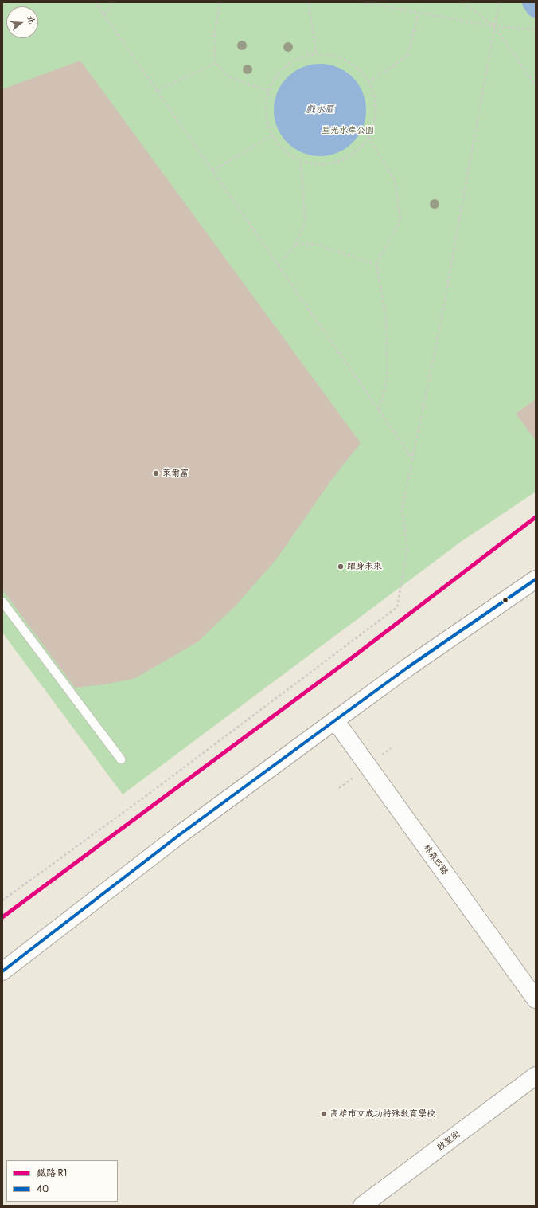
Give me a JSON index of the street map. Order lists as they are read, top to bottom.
{
  "streets": {
    "street": ["林森四路", "啟聖街"]
  },
  "water": ["戲水區"],
  "parks": ["星光水岸公園"],
  "places": ["萊爾富", "躍身未來", "高雄市立成功特殊教育學校"],
  "lines": ["rail line R1", "transit line 40"],
  "legend": ["鐵路 R1", "40"],
  "north": "right"
}
